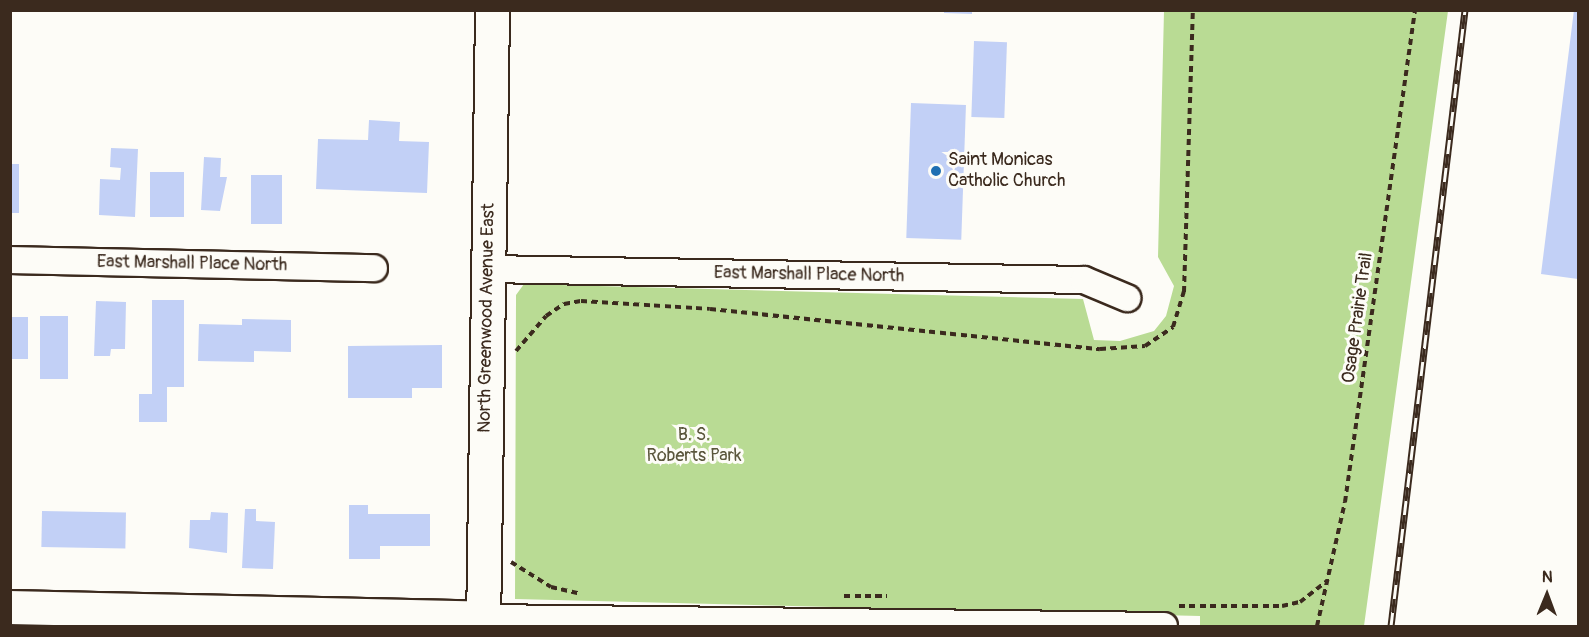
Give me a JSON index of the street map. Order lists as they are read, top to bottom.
{
  "streets": {
    "street": ["East Marshall Place North", "North Greenwood Avenue East"],
    "path": ["Osage Prairie Trail"]
  },
  "crossings": [
    ["East Marshall Place North", "North Greenwood Avenue East"]
  ],
  "parks": ["B. S. Roberts Park"],
  "places": ["Saint Monicas Catholic Church"],
  "north": "top"
}
